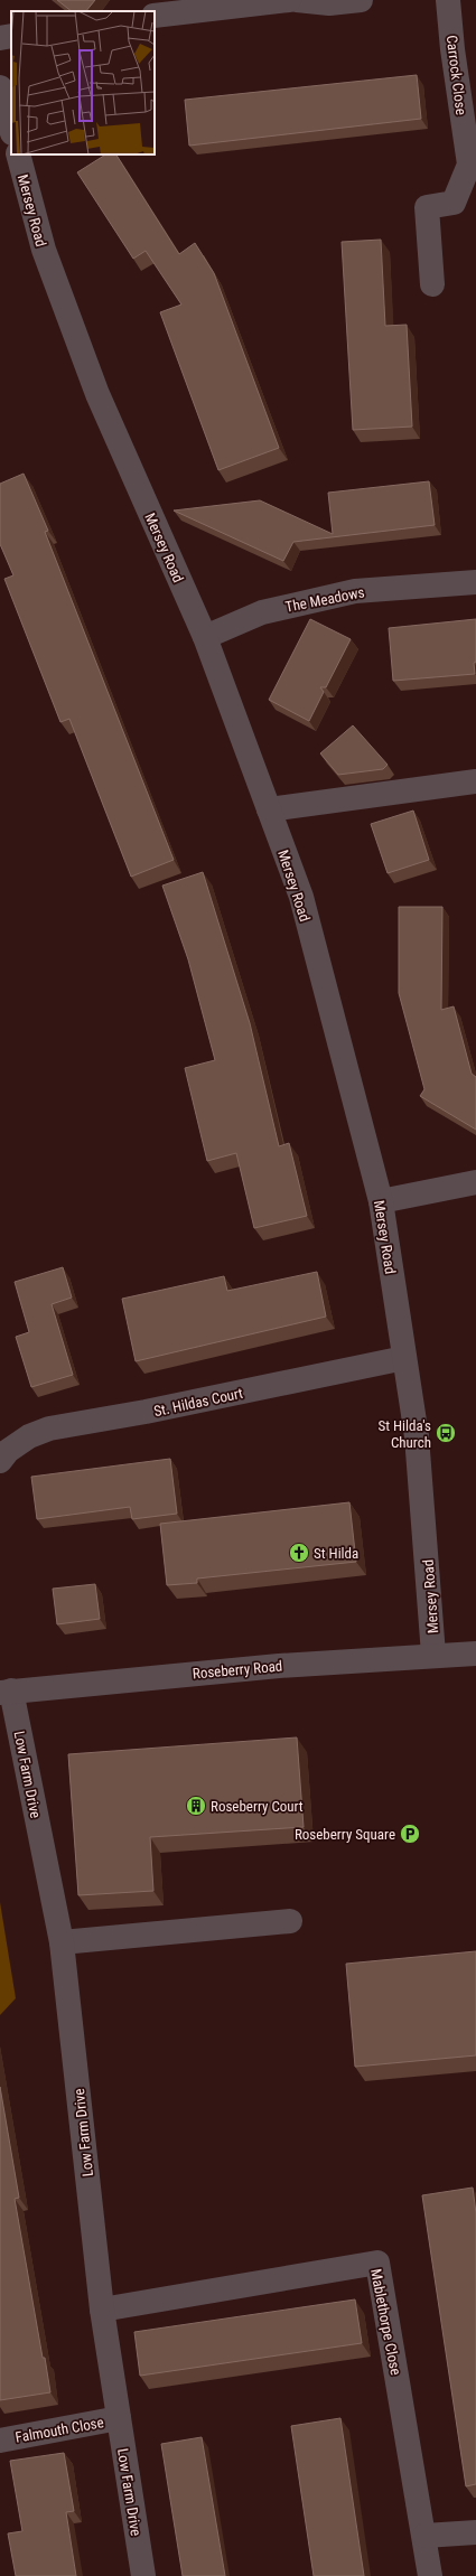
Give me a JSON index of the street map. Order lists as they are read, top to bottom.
{
  "streets": {
    "street": [
      "Carrock Close",
      "Mersey Road",
      "The Meadows",
      "St. Hildas Court",
      "Roseberry Road",
      "Low Farm Drive",
      "Mablethorpe Close",
      "Falmouth Close"
    ]
  },
  "crossings": [
    ["Mersey Road", "The Meadows"],
    ["Mersey Road", "St. Hildas Court"],
    ["Mersey Road", "Roseberry Road"],
    ["Roseberry Road", "Low Farm Drive"],
    ["Low Farm Drive", "Mablethorpe Close"],
    ["Low Farm Drive", "Falmouth Close"]
  ],
  "places": {
    "bus stop": ["St Hilda's Church"],
    "church": ["St Hilda"],
    "building": ["Roseberry Court"],
    "parking": ["Roseberry Square"]
  }
}
